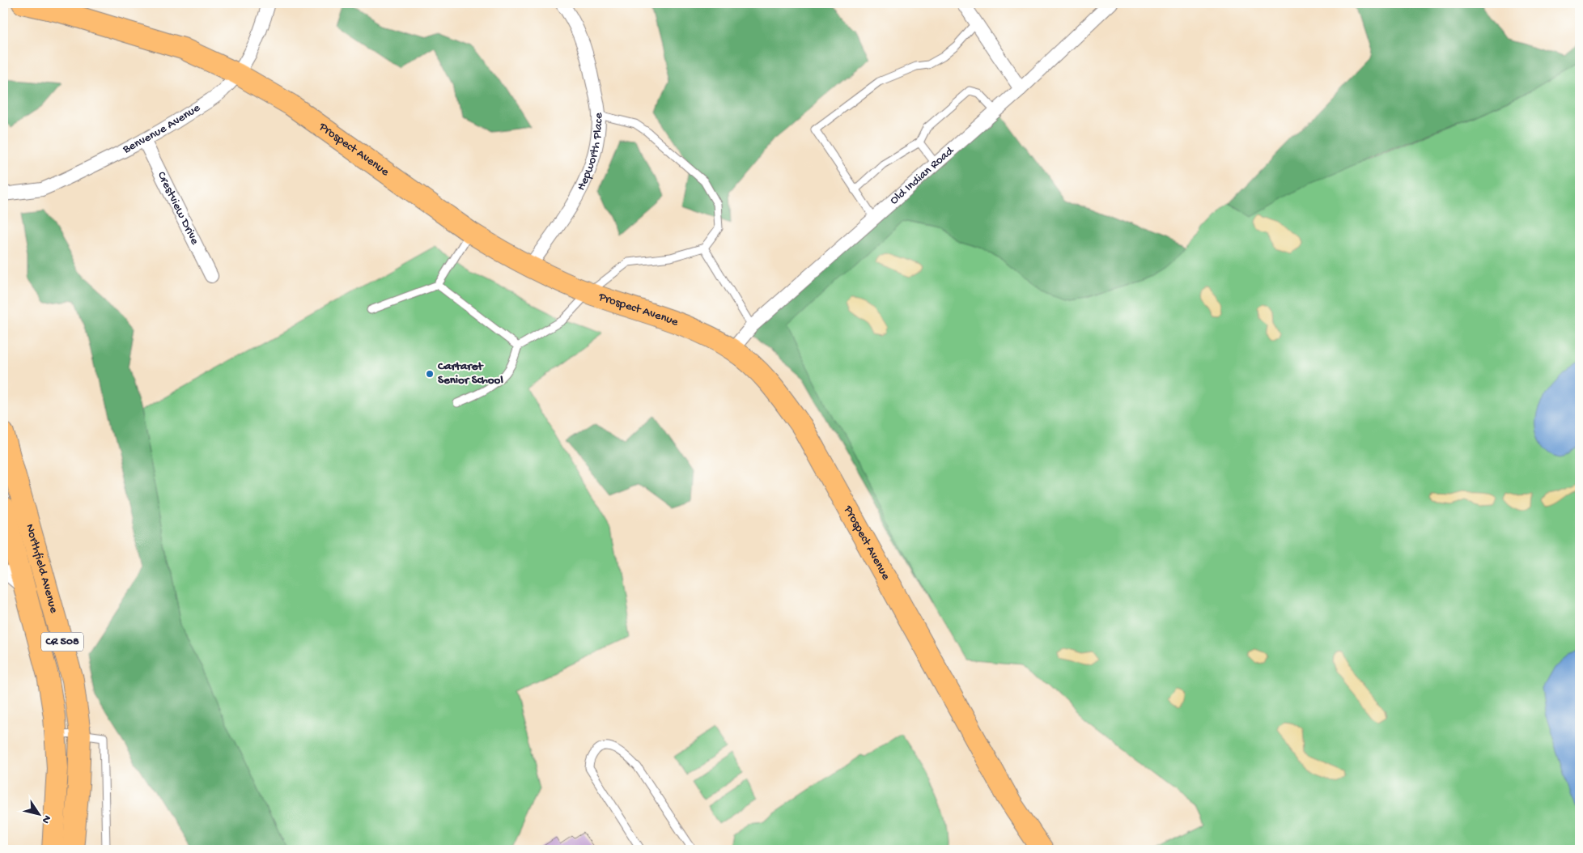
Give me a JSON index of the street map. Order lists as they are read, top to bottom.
{
  "streets": {
    "main road": ["Prospect Avenue", "Northfield Avenue", "CR 508"],
    "street": [
      "Benvenue Avenue",
      "Hepworth Place",
      "Old Indian Road",
      "Crestview Drive"
    ]
  },
  "crossings": [
    ["Benvenue Avenue", "Prospect Avenue"],
    ["Benvenue Avenue", "Crestview Drive"],
    ["Prospect Avenue", "Hepworth Place"],
    ["Prospect Avenue", "Old Indian Road"]
  ],
  "places": ["Cartaret Senior School"],
  "north": "bottom right"
}
